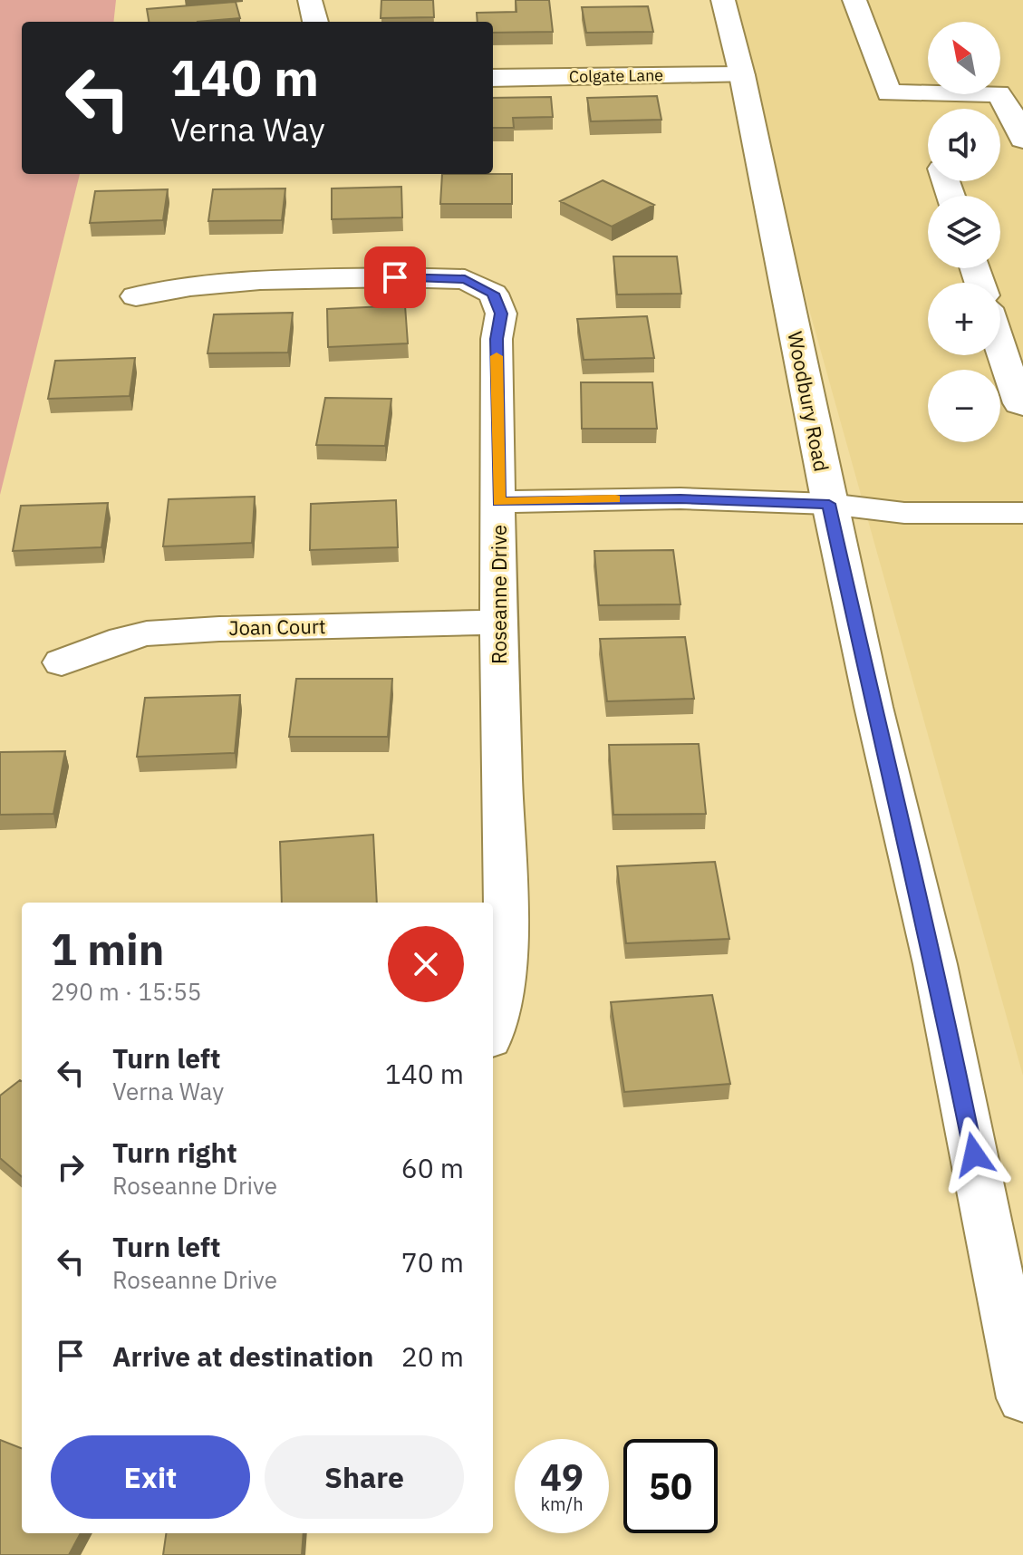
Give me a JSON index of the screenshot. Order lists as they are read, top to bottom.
{
  "streets": {
    "street": [
      "Colgate Lane",
      "Woodbury Road",
      "Roseanne Drive",
      "Joan Court"
    ]
  },
  "crossings": [
    ["Colgate Lane", "Woodbury Road"],
    ["Roseanne Drive", "Joan Court"]
  ],
  "north": "top left",
  "page": {
    "map_buttons": ["+", "−"],
    "turn": ["140 m", "Verna Way"],
    "heading": ["1 min", "290 m · 15:55"],
    "list": [
      {
        "name": "Turn left",
        "note": "Verna Way",
        "value": "140 m"
      },
      {
        "name": "Turn right",
        "note": "Roseanne Drive",
        "value": "60 m"
      },
      {
        "name": "Turn left",
        "note": "Roseanne Drive",
        "value": "70 m"
      },
      {
        "name": "Arrive at destination",
        "value": "20 m"
      }
    ],
    "buttons": ["Exit", "Share"],
    "speed": "49 km/h",
    "limit": "50"
  }
}
